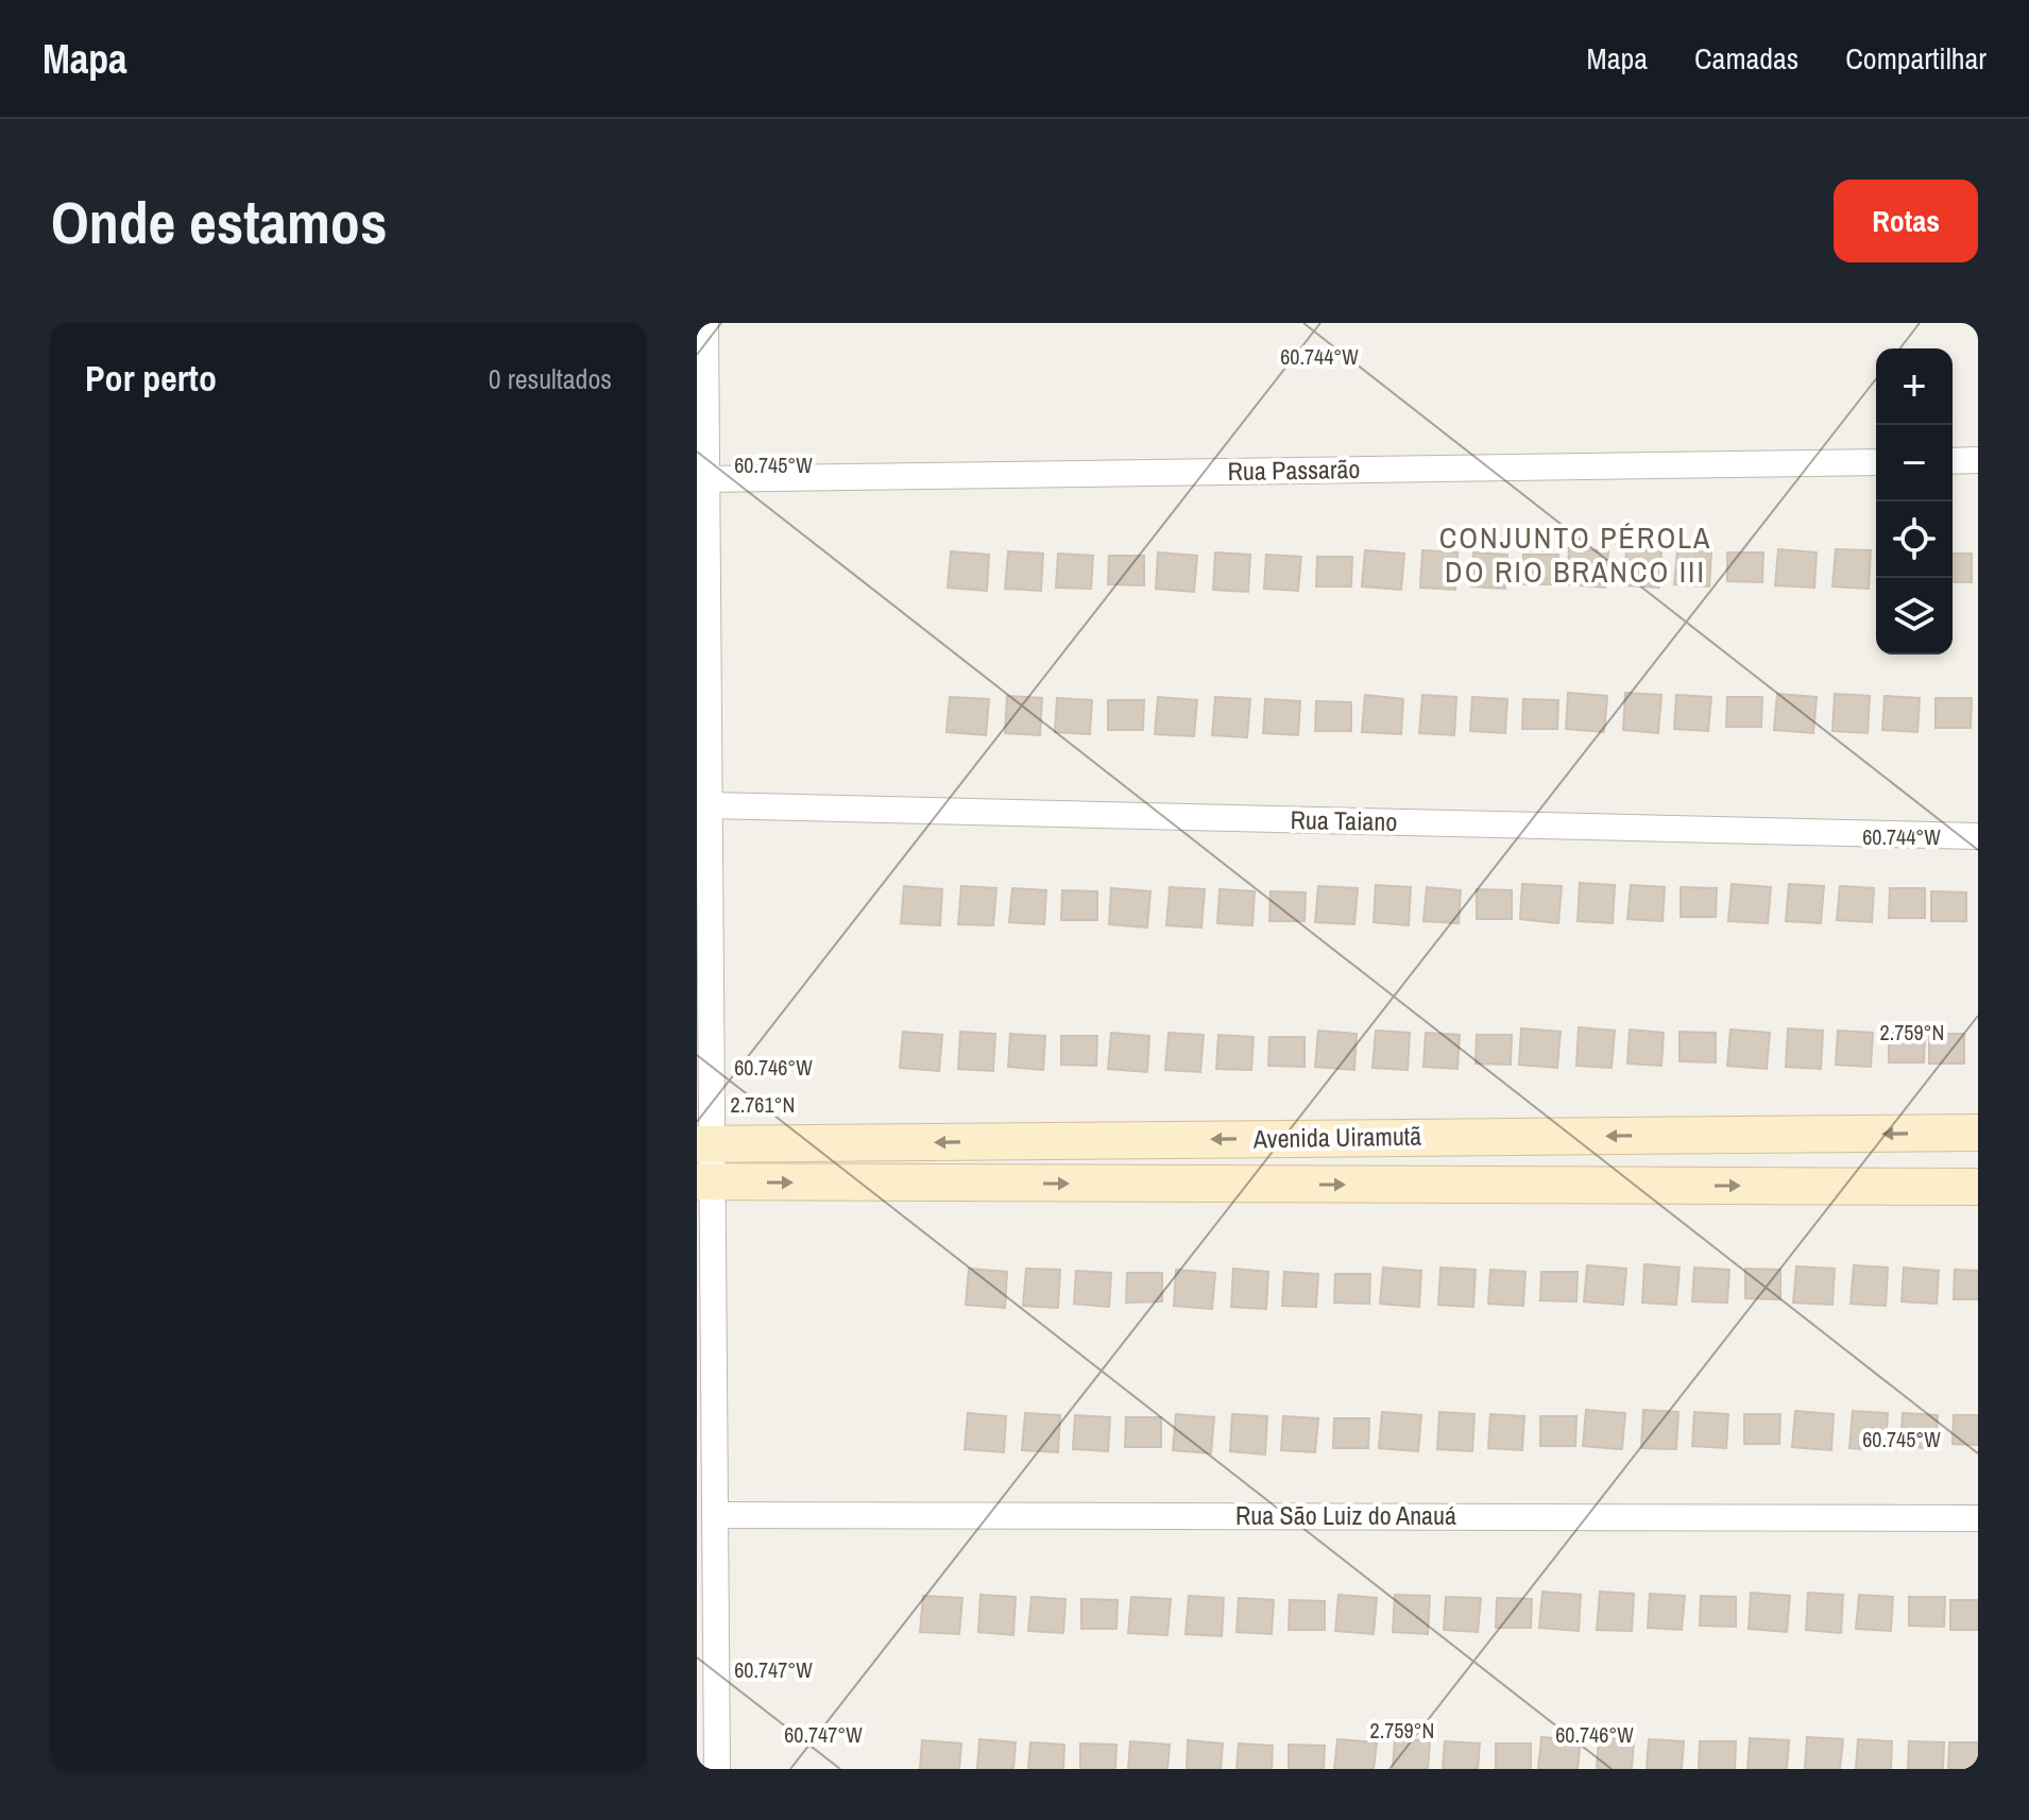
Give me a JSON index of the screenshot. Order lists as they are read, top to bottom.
{
  "streets": {
    "street": [
      "Rua Passarão",
      "Rua Taiano",
      "Avenida Uiramutã",
      "Rua São Luiz do Anauá"
    ]
  },
  "districts": ["CONJUNTO PÉROLA DO RIO BRANCO III"],
  "page": {
    "header": "Mapa",
    "nav": ["Mapa", "Camadas", "Compartilhar"],
    "buttons": "Rotas",
    "title": "Onde estamos",
    "heading": ["Por perto", "0 resultados"],
    "map_buttons": ["+", "−"]
  },
  "coordinates": [
    "60.744°W",
    "60.745°W",
    "2.759°N",
    "60.746°W",
    "2.761°N",
    "60.747°W"
  ]
}
